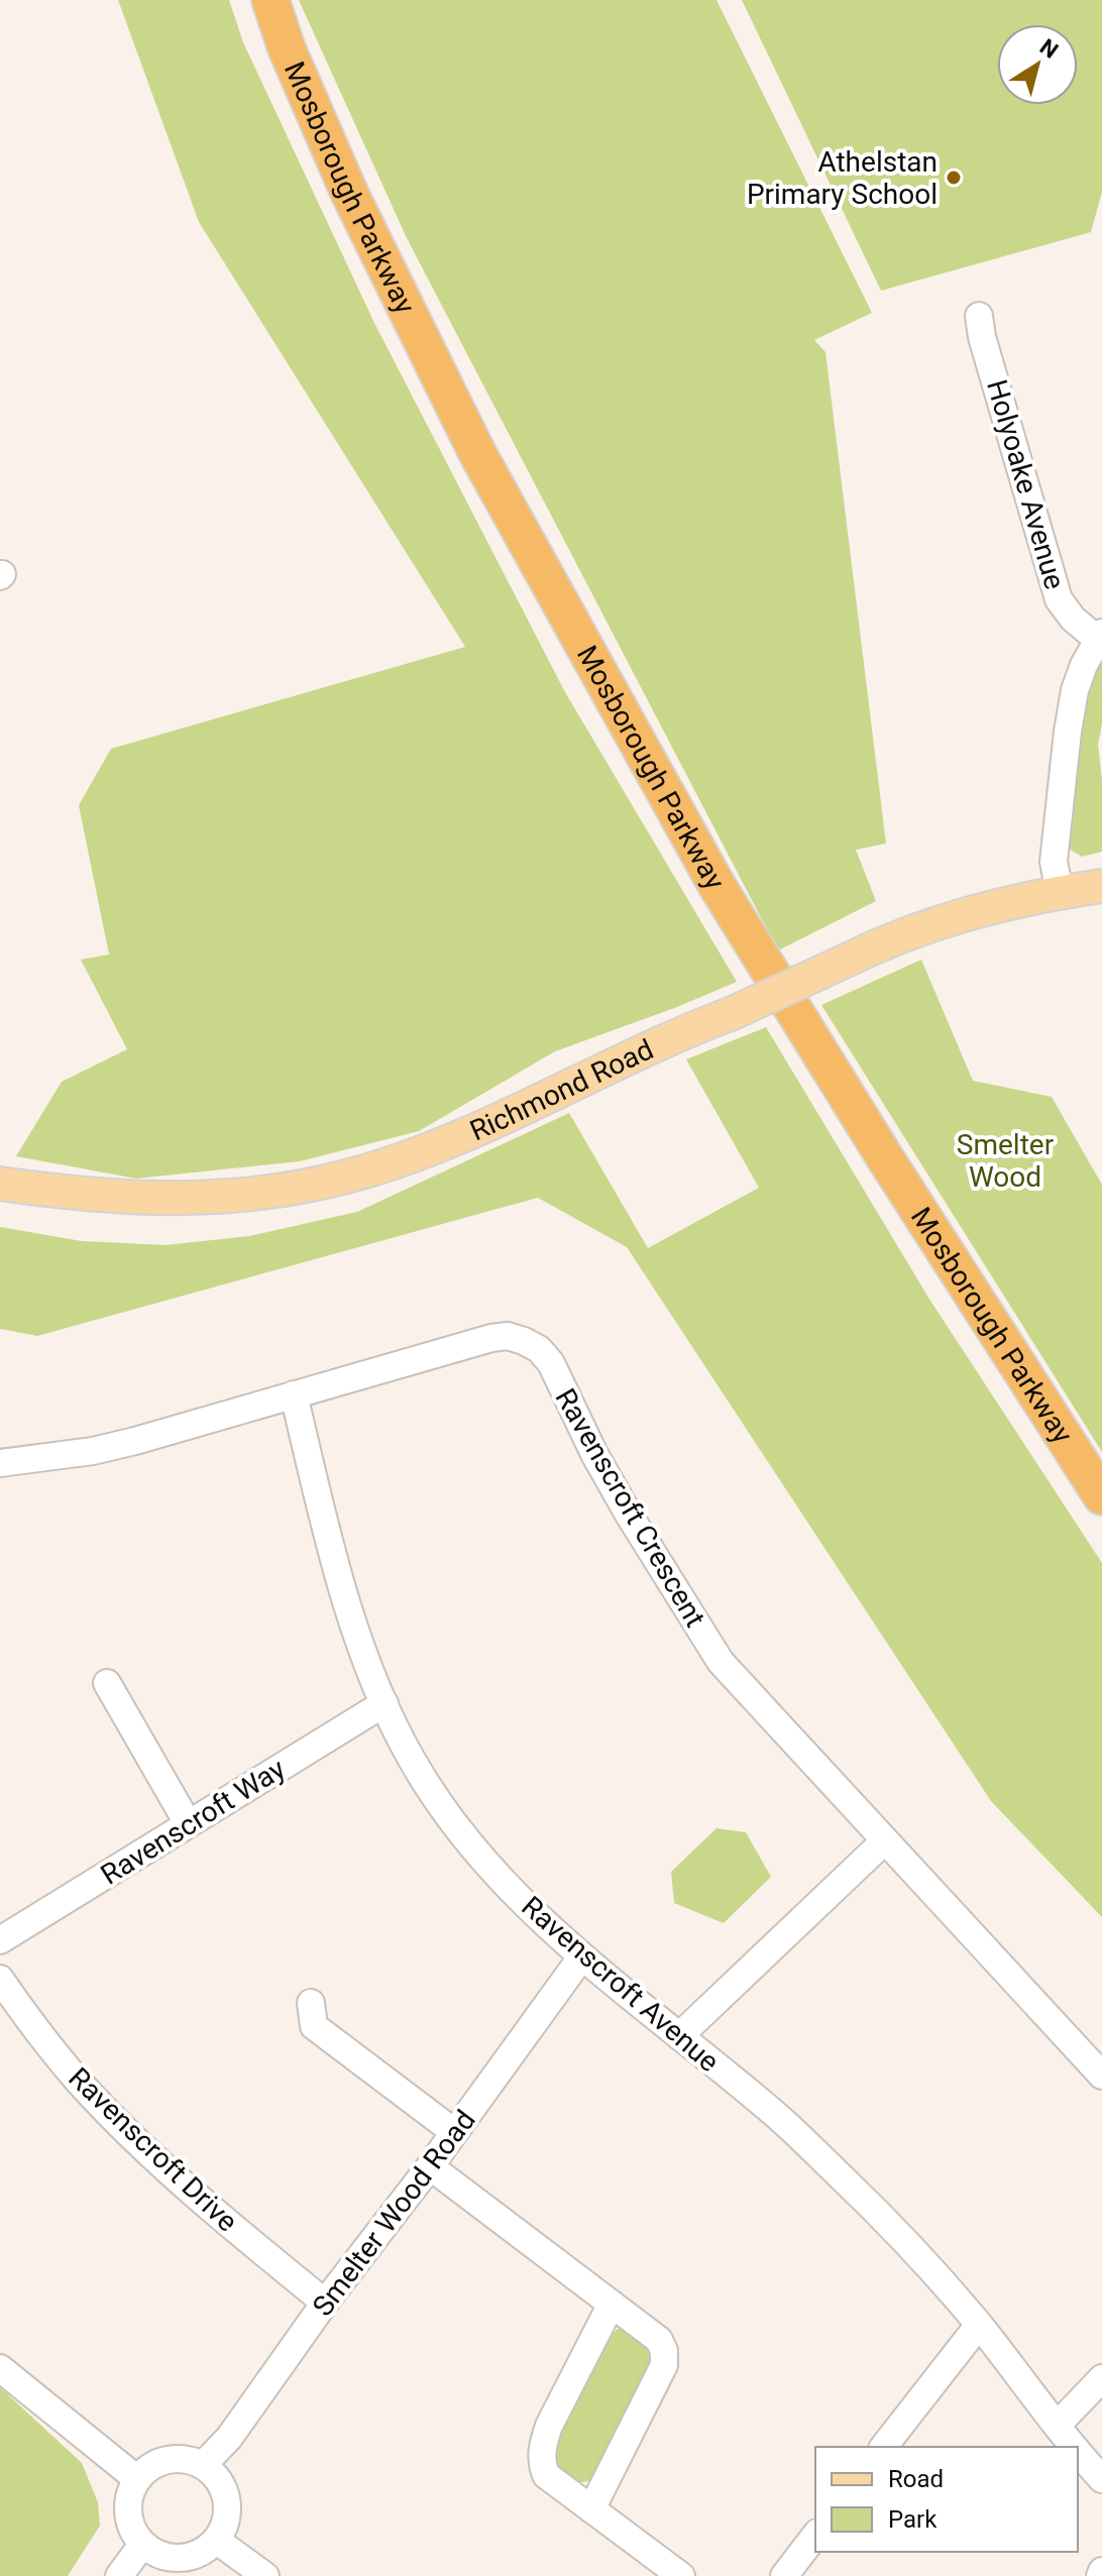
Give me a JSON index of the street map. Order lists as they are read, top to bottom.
{
  "streets": {
    "highway": ["Mosborough Parkway"],
    "main road": ["Richmond Road"],
    "street": [
      "Holyoake Avenue",
      "Ravenscroft Crescent",
      "Ravenscroft Way",
      "Ravenscroft Avenue",
      "Ravenscroft Drive",
      "Smelter Wood Road"
    ]
  },
  "crossings": [
    ["Ravenscroft Crescent", "Ravenscroft Avenue"],
    ["Ravenscroft Way", "Ravenscroft Avenue"],
    ["Ravenscroft Avenue", "Smelter Wood Road"],
    ["Ravenscroft Drive", "Smelter Wood Road"]
  ],
  "parks": ["Smelter Wood"],
  "places": ["Athelstan Primary School"],
  "legend": ["Road", "Park"],
  "north": "top right"
}
